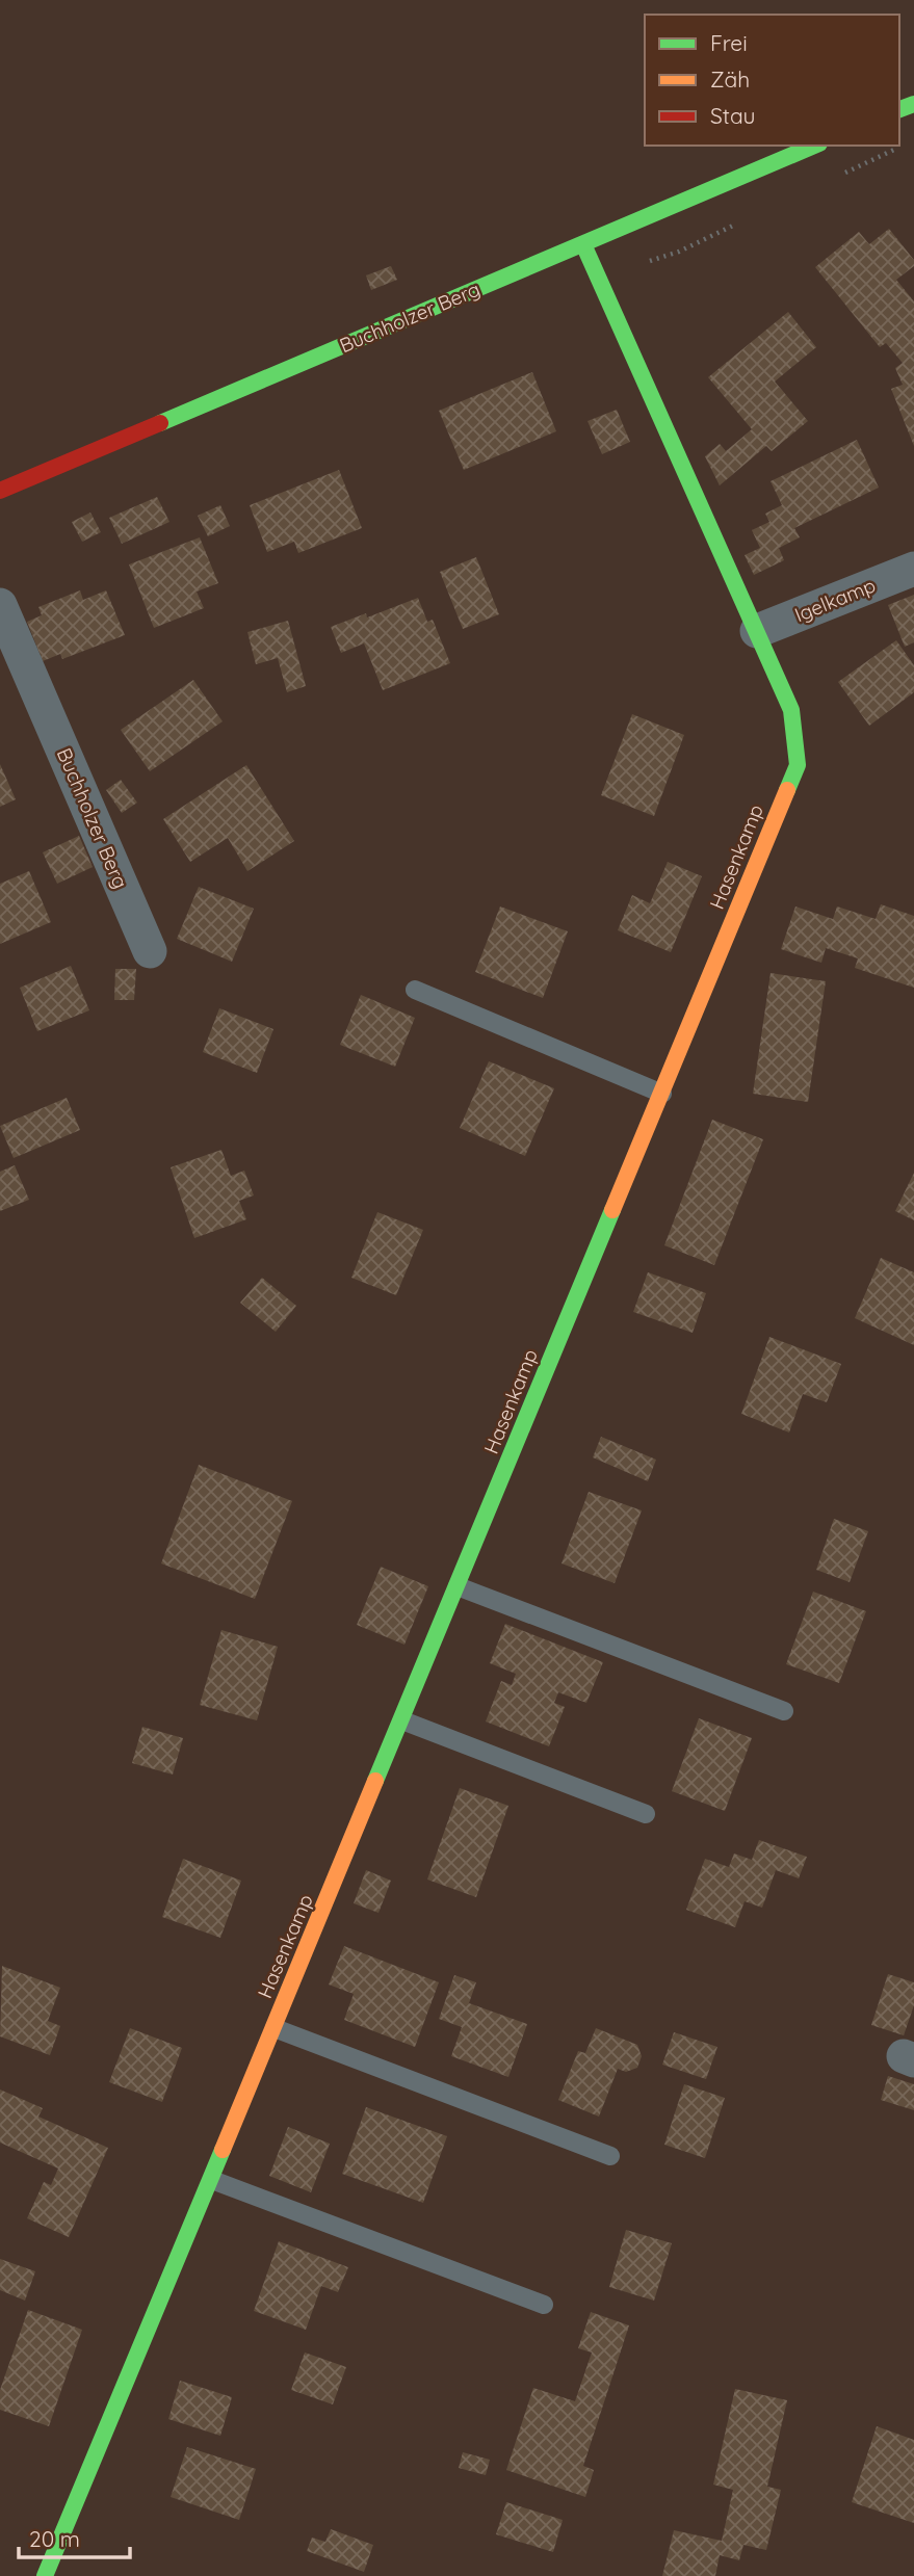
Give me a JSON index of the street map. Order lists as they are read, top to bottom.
{
  "streets": {
    "street": ["Buchholzer Berg", "Igelkamp", "Hasenkamp"]
  },
  "crossings": [
    ["Buchholzer Berg", "Hasenkamp"],
    ["Igelkamp", "Hasenkamp"]
  ],
  "legend": ["Frei", "Zäh", "Stau"],
  "scale_bar": "20 m"
}
